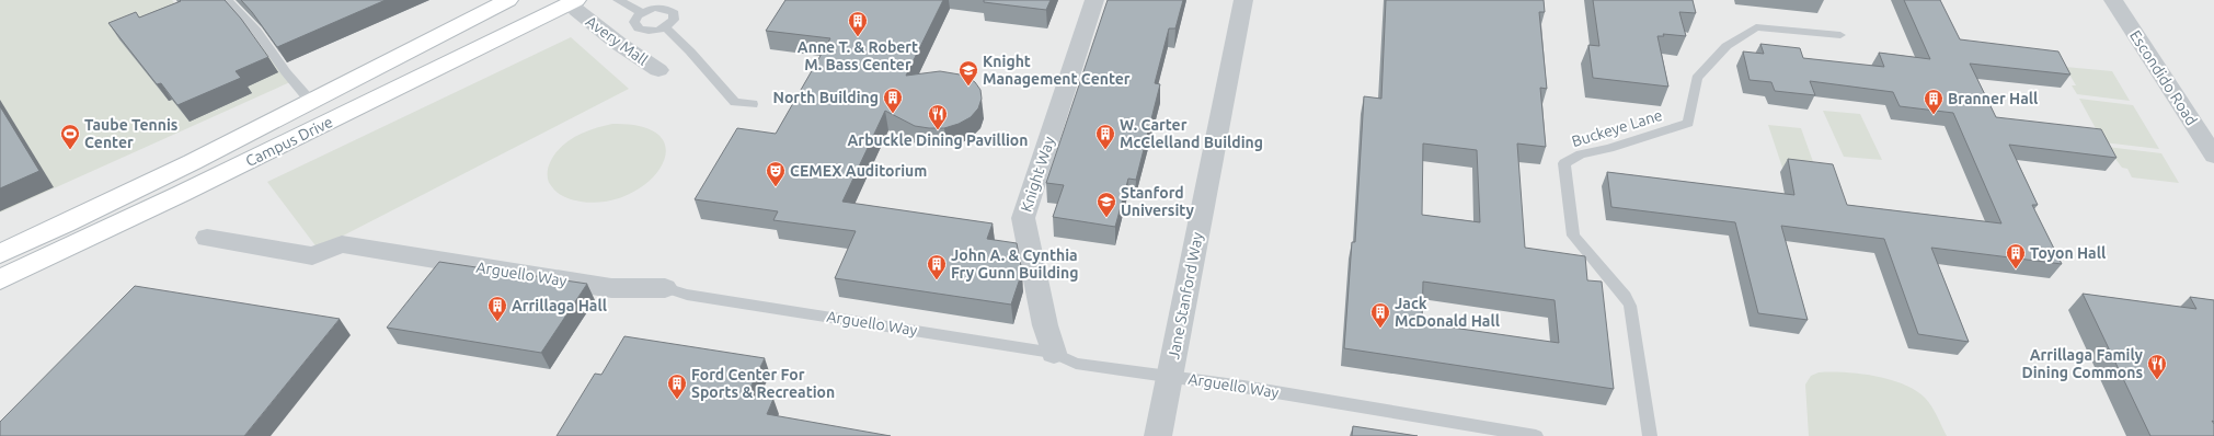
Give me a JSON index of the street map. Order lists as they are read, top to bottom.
{
  "streets": {
    "street": [
      "Avery Mall",
      "Escondido Road",
      "Campus Drive",
      "Knight Way",
      "Arguello Way",
      "Jane Stanford Way"
    ],
    "lane": ["Buckeye Lane"]
  },
  "crossings": [
    ["Avery Mall", "Campus Drive"],
    ["Knight Way", "Arguello Way"],
    ["Arguello Way", "Jane Stanford Way"]
  ],
  "places": {
    "building": [
      "Anne T. & Robert M. Bass Center",
      "North Building",
      "Branner Hall",
      "W. Carter McClelland Building",
      "Toyon Hall",
      "John A. & Cynthia Fry Gunn Building",
      "Arrillaga Hall",
      "Jack McDonald Hall",
      "Ford Center For Sports & Recreation"
    ],
    "school or university": ["Knight Management Center", "Stanford University"],
    "restaurant": ["Arbuckle Dining Pavillion", "Arrillaga Family Dining Commons"],
    "sports": ["Taube Tennis Center"],
    "theatre": ["CEMEX Auditorium"]
  }
}
